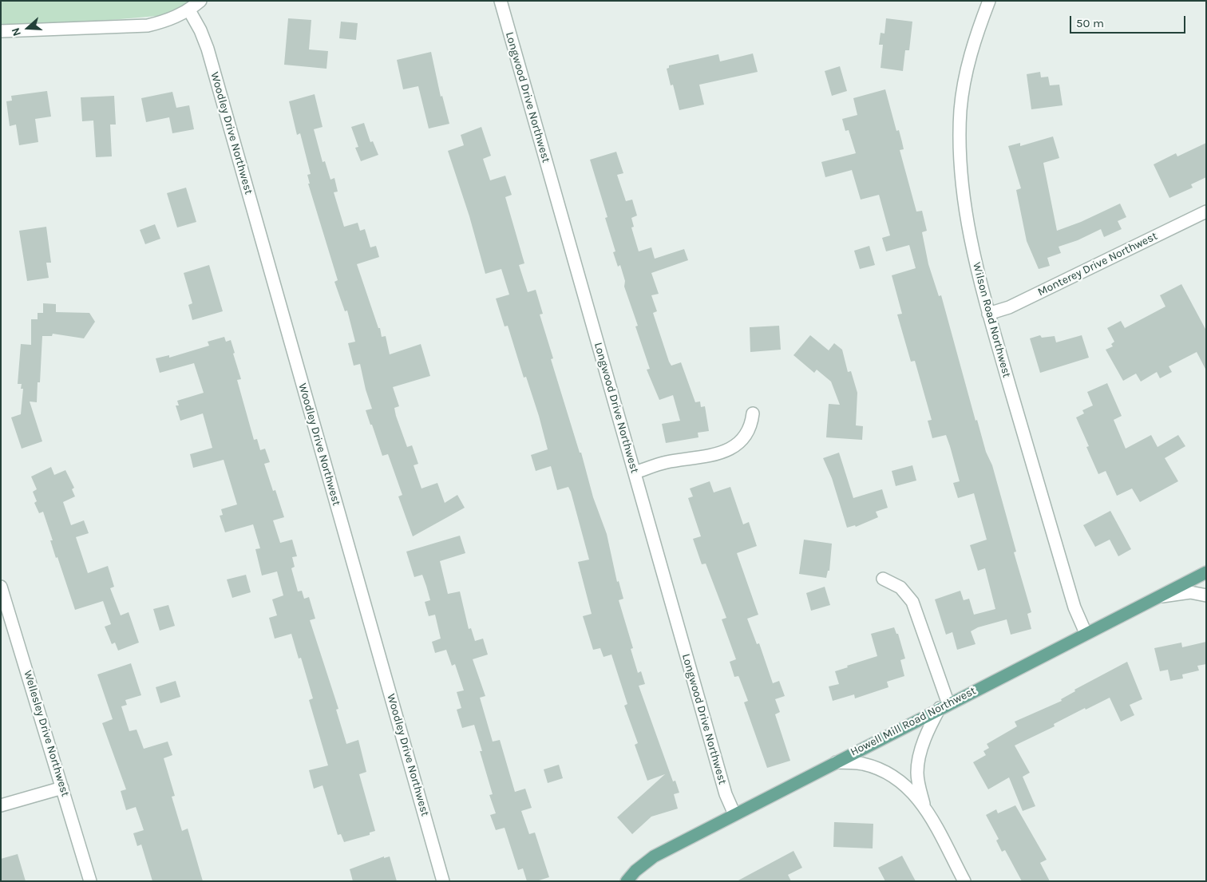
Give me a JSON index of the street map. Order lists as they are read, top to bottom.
{
  "streets": {
    "main road": ["Howell Mill Road Northwest"],
    "street": [
      "Longwood Drive Northwest",
      "Woodley Drive Northwest",
      "Monterey Drive Northwest",
      "Wilson Road Northwest",
      "Wellesley Drive Northwest"
    ]
  },
  "crossings": [
    ["Longwood Drive Northwest", "Howell Mill Road Northwest"],
    ["Monterey Drive Northwest", "Wilson Road Northwest"],
    ["Wilson Road Northwest", "Howell Mill Road Northwest"]
  ],
  "scale_bar": "50 m",
  "north": "left"
}
